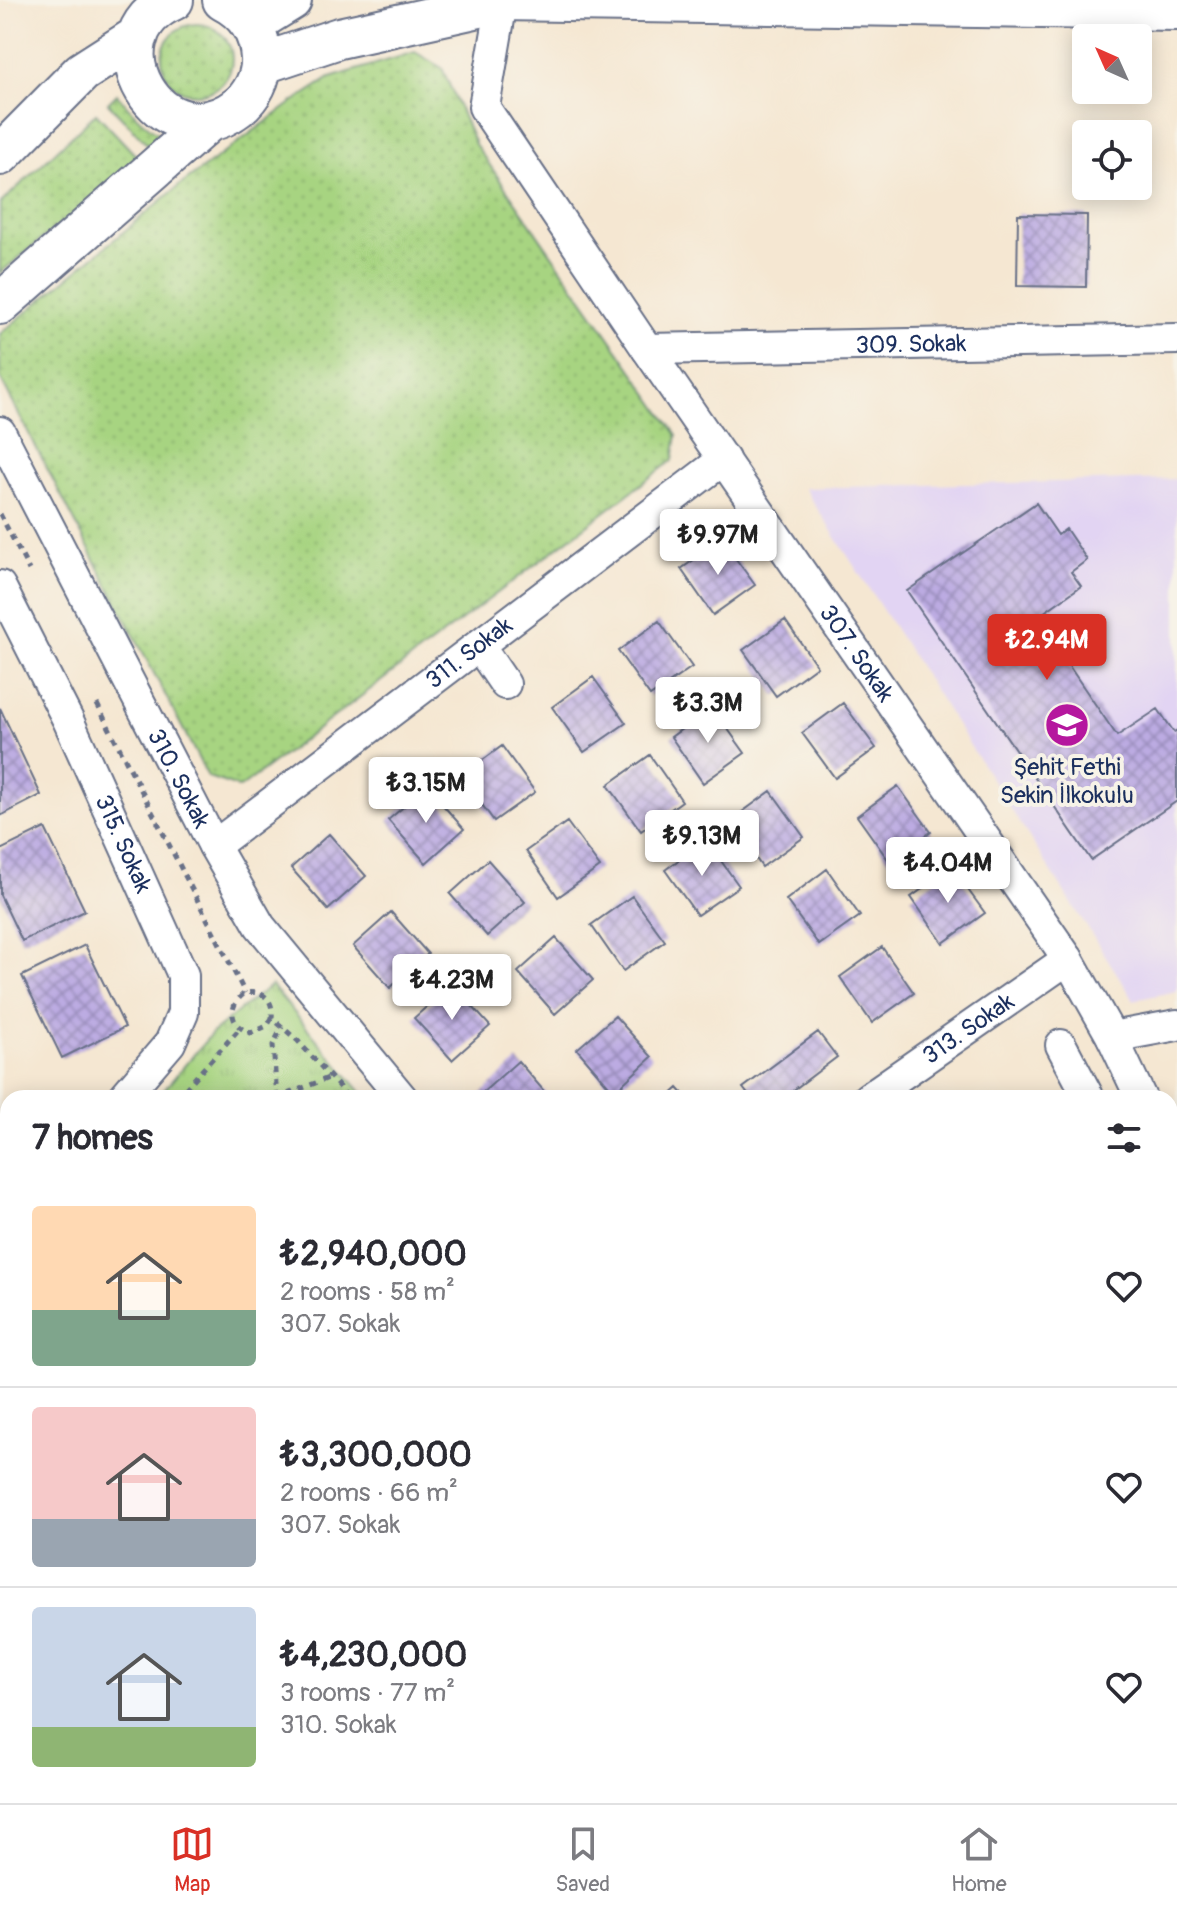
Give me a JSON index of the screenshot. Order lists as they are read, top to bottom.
{
  "streets": {
    "street": [
      "309. Sokak",
      "311. Sokak",
      "307. Sokak",
      "310. Sokak",
      "315. Sokak",
      "313. Sokak"
    ]
  },
  "crossings": [
    ["309. Sokak", "307. Sokak"],
    ["311. Sokak", "307. Sokak"],
    ["311. Sokak", "310. Sokak"],
    ["307. Sokak", "313. Sokak"]
  ],
  "places": {
    "school or university": ["Şehit Fethi Sekin İlkokulu"]
  },
  "north": "top left",
  "page": {
    "price": [
      "₺9.97M",
      "₺2.94M",
      "₺3.3M",
      "₺3.15M",
      "₺9.13M",
      "₺4.04M",
      "₺4.23M"
    ],
    "heading": "7 homes",
    "list": [
      {
        "name": "₺2,940,000",
        "note": "2 rooms · 58 m² · 307. Sokak"
      },
      {
        "name": "₺3,300,000",
        "note": "2 rooms · 66 m² · 307. Sokak"
      },
      {
        "name": "₺4,230,000",
        "note": "3 rooms · 77 m² · 310. Sokak"
      }
    ],
    "tabs": ["Map", "Saved", "Home"]
  }
}
